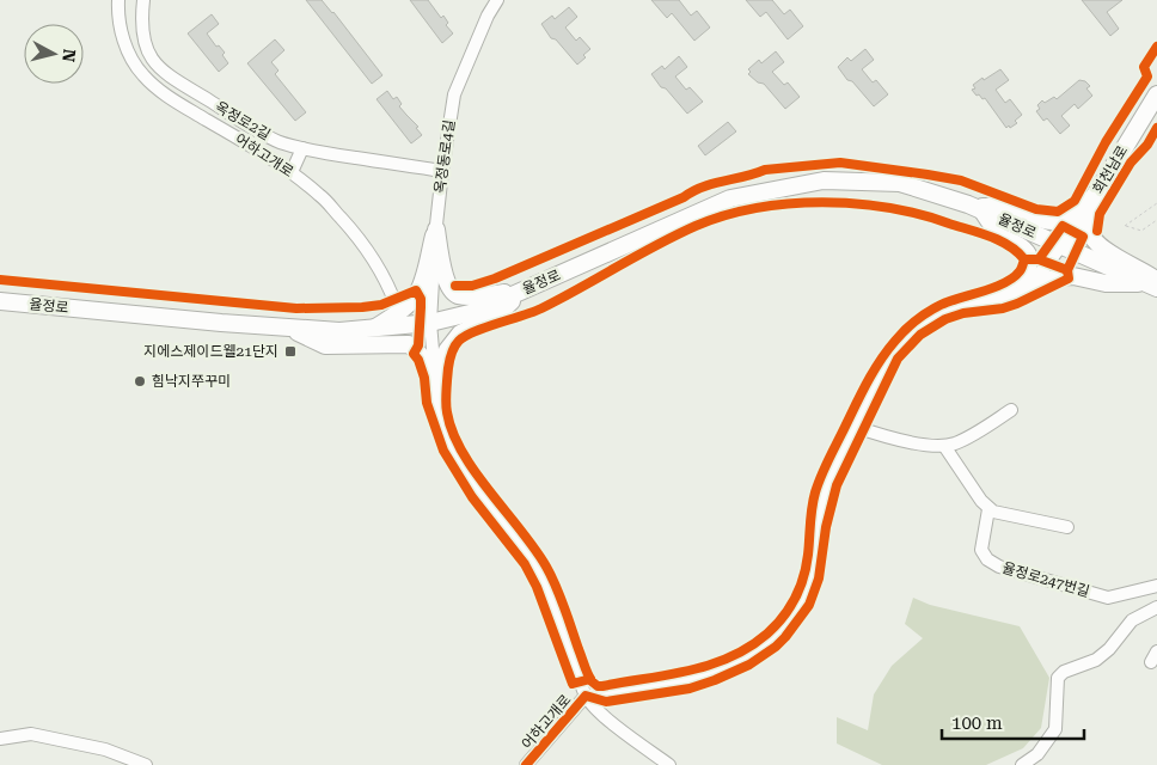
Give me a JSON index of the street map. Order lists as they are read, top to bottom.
{
  "streets": {
    "main road": ["회천남로", "율정로"],
    "street": [
      "옥정로2길",
      "어하고개로",
      "옥정동로4길",
      "율정로247번길"
    ]
  },
  "crossings": [
    ["옥정로2길", "옥정동로4길"],
    ["어하고개로", "옥정동로4길"],
    ["어하고개로", "율정로"],
    ["옥정동로4길", "율정로"],
    ["회천남로", "율정로"]
  ],
  "places": {
    "transit": ["지에스제이드웰21단지"],
    "other": ["힘낙지쭈꾸미"]
  },
  "scale_bar": "100 m",
  "north": "right"
}
